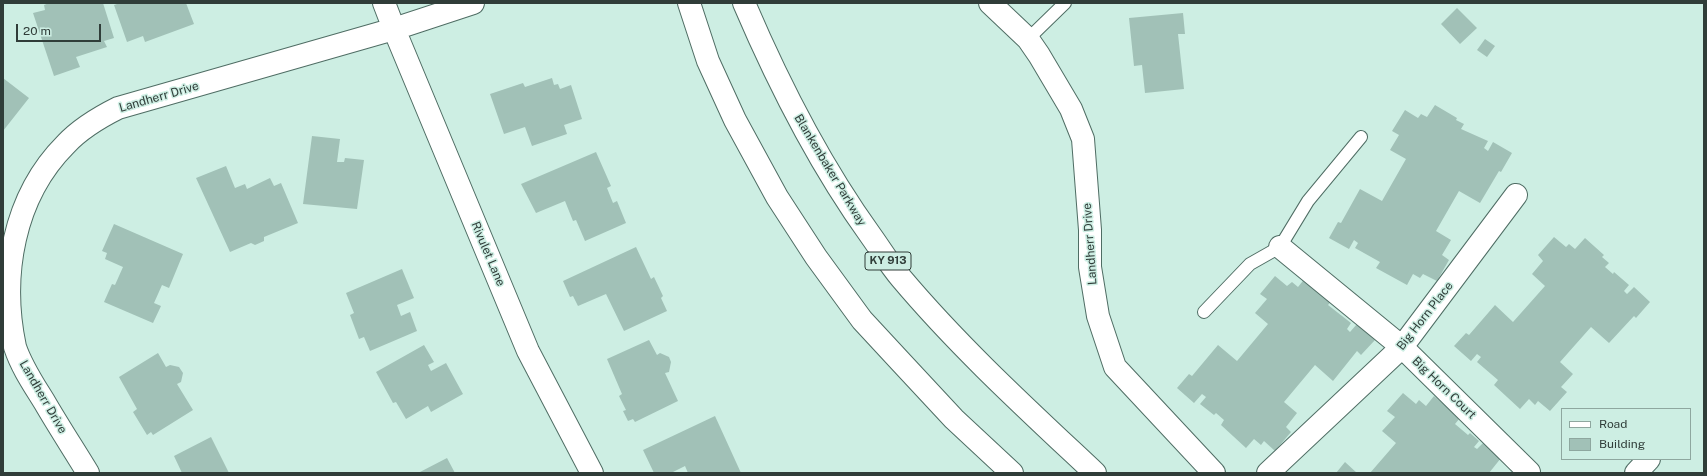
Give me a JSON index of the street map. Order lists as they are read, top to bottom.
{
  "streets": {
    "street": [
      "Landherr Drive",
      "Blankenbaker Parkway",
      "Rivulet Lane",
      "KY 913",
      "Big Horn Place",
      "Big Horn Court"
    ]
  },
  "crossings": [
    ["Landherr Drive", "Rivulet Lane"],
    ["Big Horn Place", "Big Horn Court"]
  ],
  "legend": ["Road", "Building"],
  "scale_bar": "20 m"
}
